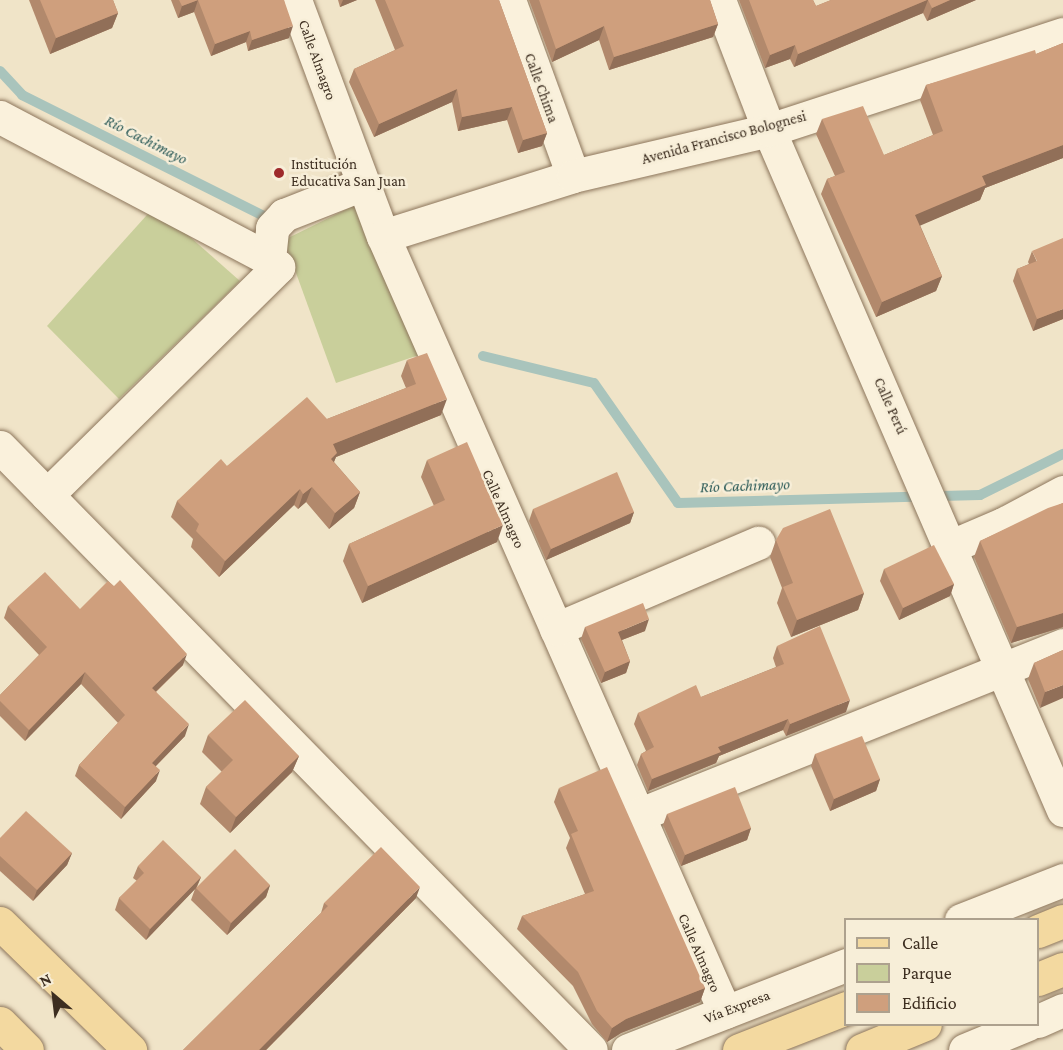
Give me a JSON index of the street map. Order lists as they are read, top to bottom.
{
  "streets": {
    "street": [
      "Calle Almagro",
      "Calle Chima",
      "Avenida Francisco Bolognesi",
      "Calle Perú",
      "Vía Expresa"
    ]
  },
  "crossings": [
    ["Calle Almagro", "Avenida Francisco Bolognesi"],
    ["Calle Almagro", "Vía Expresa"],
    ["Calle Chima", "Avenida Francisco Bolognesi"],
    ["Avenida Francisco Bolognesi", "Calle Perú"]
  ],
  "water": ["Río Cachimayo"],
  "places": ["Institución Educativa San Juan"],
  "legend": ["Calle", "Parque", "Edificio"],
  "north": "top left"
}
